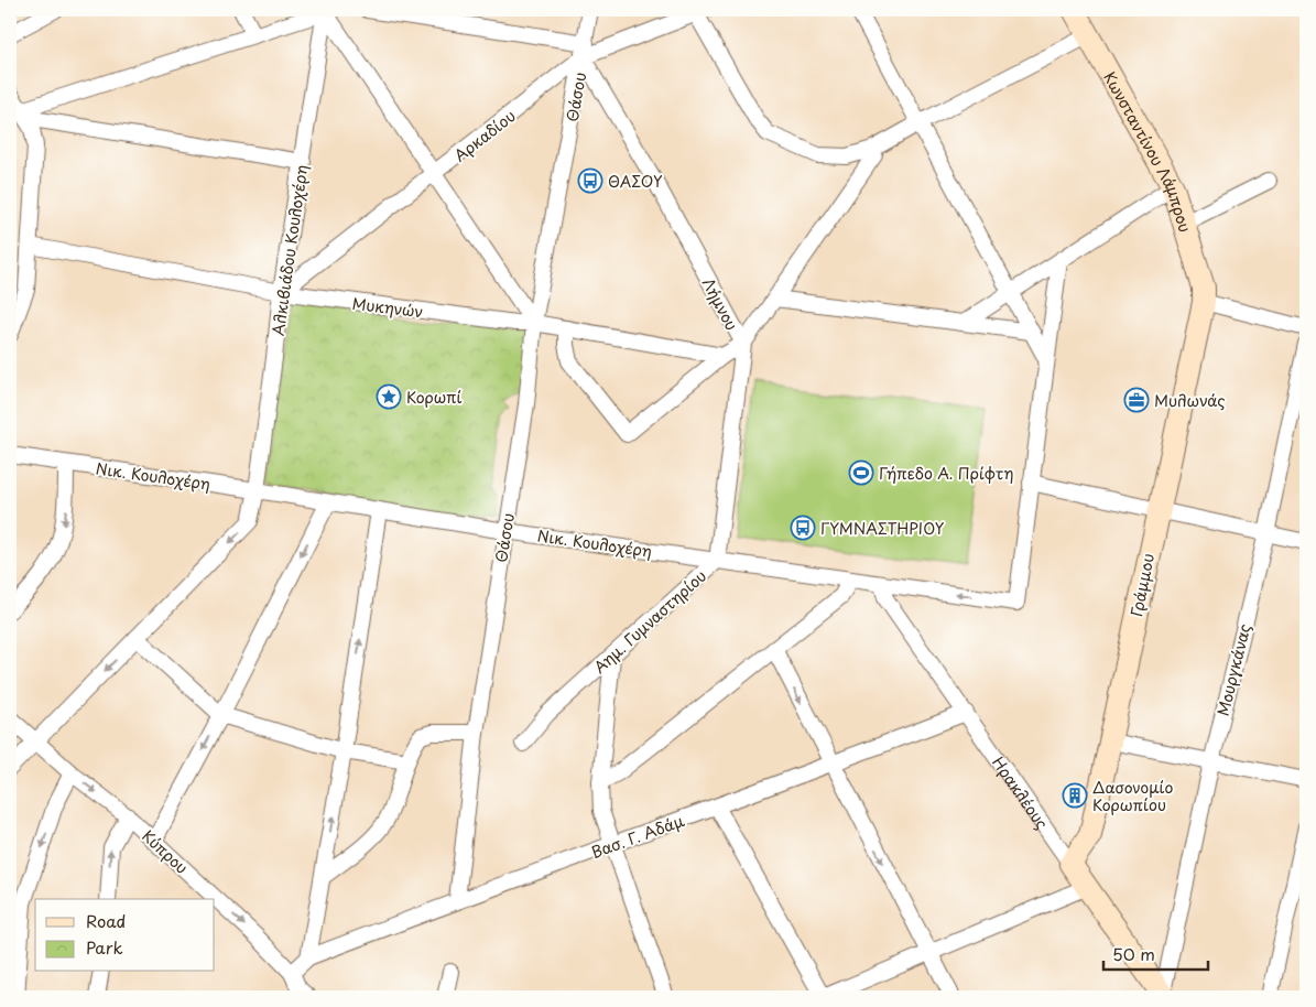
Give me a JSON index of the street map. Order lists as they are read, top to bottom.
{
  "streets": {
    "street": [
      "Θάσου",
      "Αρκαδίου",
      "Κωνσταντίνου Λάμπρου",
      "Αλκιβιάδου Κουλοχέρη",
      "Λήμνου",
      "Μυκηνών",
      "Νικ. Κουλοχέρη",
      "Γράμμου",
      "Αημ. Γυμναστηρίου",
      "Μουργκάνας",
      "Ηρακλέους",
      "Βασ. Γ. Αδάμ",
      "Κύπρου"
    ]
  },
  "crossings": [
    ["Θάσου", "Αρκαδίου"],
    ["Θάσου", "Λήμνου"],
    ["Θάσου", "Μυκηνών"],
    ["Θάσου", "Νικ. Κουλοχέρη"],
    ["Θάσου", "Βασ. Γ. Αδάμ"],
    ["Αρκαδίου", "Αλκιβιάδου Κουλοχέρη"],
    ["Αρκαδίου", "Λήμνου"],
    ["Αρκαδίου", "Μυκηνών"],
    ["Κωνσταντίνου Λάμπρου", "Γράμμου"],
    ["Αλκιβιάδου Κουλοχέρη", "Μυκηνών"],
    ["Αλκιβιάδου Κουλοχέρη", "Νικ. Κουλοχέρη"],
    ["Αλκιβιάδου Κουλοχέρη", "Κύπρου"],
    ["Λήμνου", "Μυκηνών"],
    ["Λήμνου", "Αημ. Γυμναστηρίου"],
    ["Νικ. Κουλοχέρη", "Αημ. Γυμναστηρίου"],
    ["Νικ. Κουλοχέρη", "Ηρακλέους"],
    ["Γράμμου", "Ηρακλέους"],
    ["Μουργκάνας", "Ηρακλέους"],
    ["Ηρακλέους", "Βασ. Γ. Αδάμ"]
  ],
  "one_way": ["Κύπρου"],
  "places": {
    "bus stop": ["ΘΑΣΟΥ", "ΓΥΜΝΑΣΤΗΡΙΟΥ"],
    "place": ["Κορωπί"],
    "office": ["Μυλωνάς"],
    "sports": ["Γήπεδο Α. Πρίφτη"],
    "building": ["Δασονομίο Κορωπίου"]
  },
  "legend": ["Road", "Park"],
  "scale_bar": "50 m"
}
